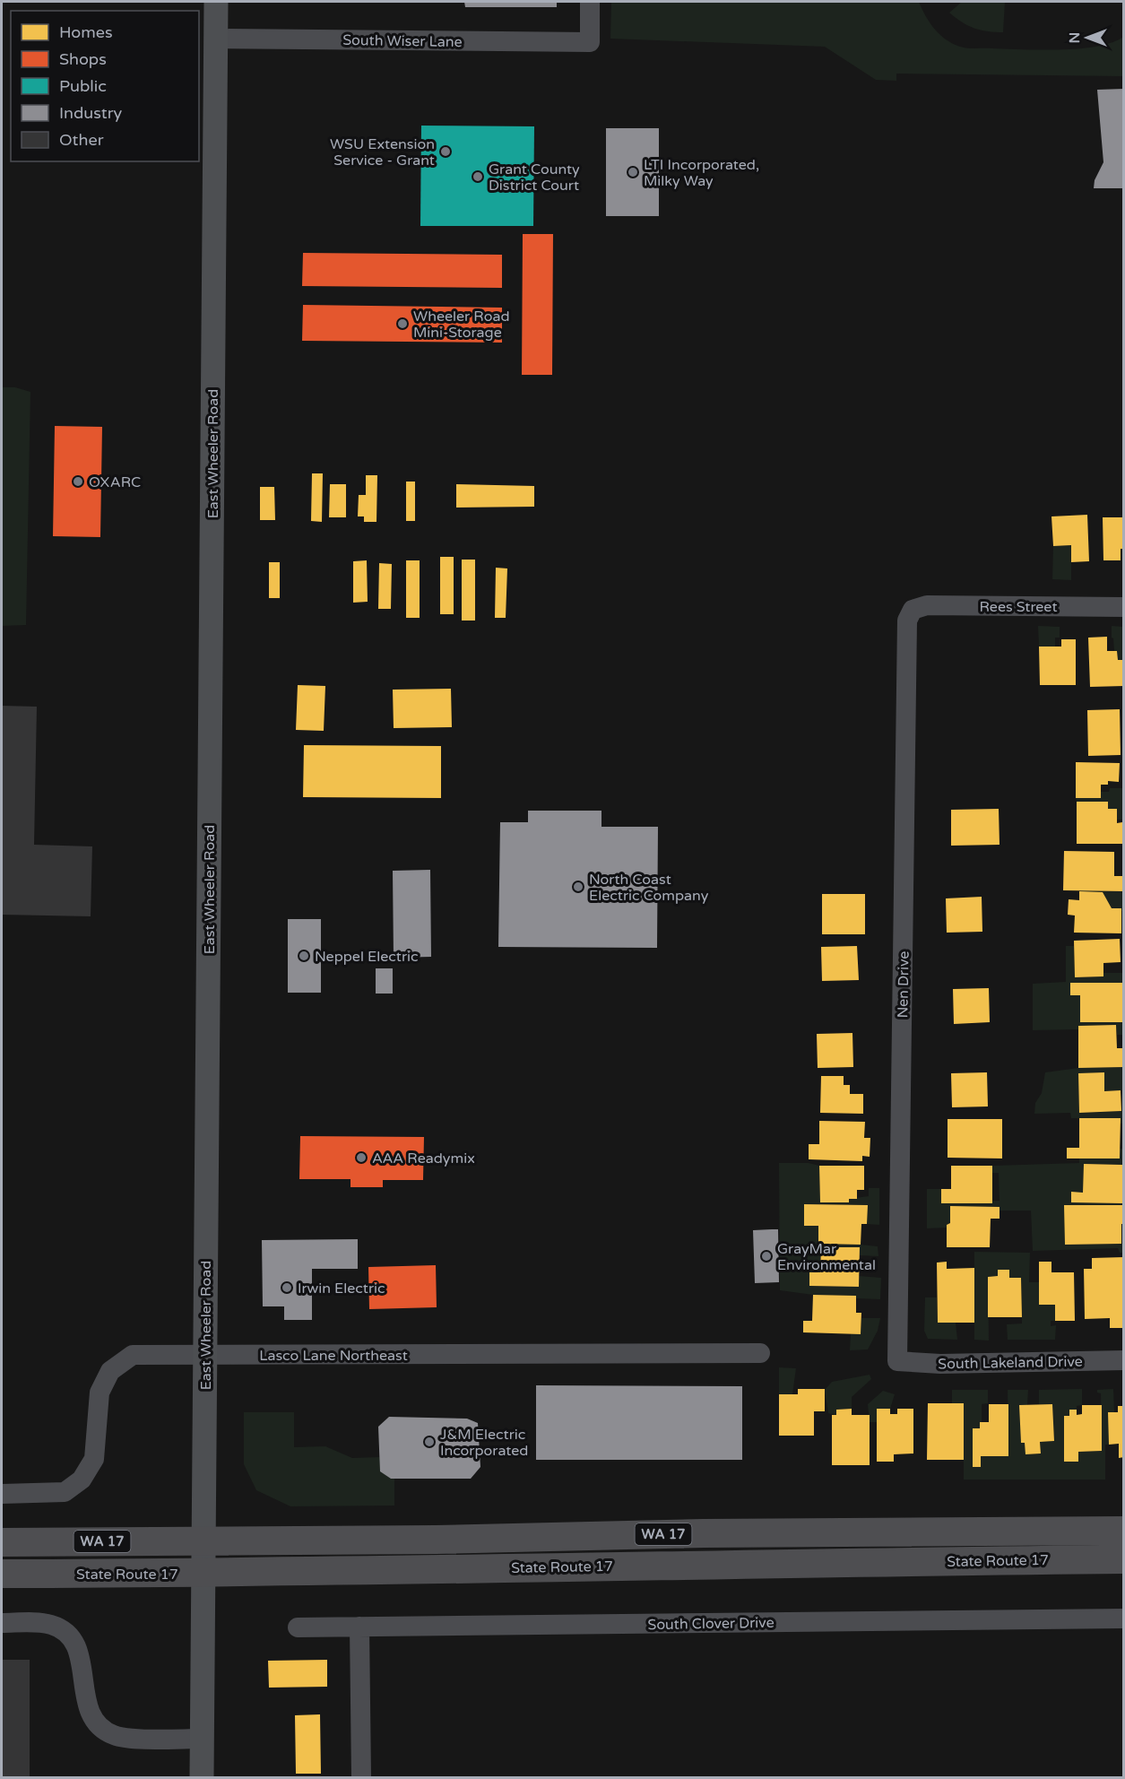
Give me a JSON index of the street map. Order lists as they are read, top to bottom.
{
  "streets": {
    "highway": ["WA 17", "State Route 17"],
    "main road": ["East Wheeler Road"],
    "street": [
      "South Wiser Lane",
      "Rees Street",
      "Nen Drive",
      "Lasco Lane Northeast",
      "South Lakeland Drive",
      "South Clover Drive"
    ]
  },
  "crossings": [
    ["South Wiser Lane", "East Wheeler Road"],
    ["East Wheeler Road", "Lasco Lane Northeast"],
    ["East Wheeler Road", "State Route 17"],
    ["Rees Street", "Nen Drive"],
    ["Nen Drive", "South Lakeland Drive"]
  ],
  "places": [
    "WSU Extension Service - Grant",
    "LTI Incorporated, Milky Way",
    "Grant County District Court",
    "Wheeler Road Mini-Storage",
    "OXARC",
    "North Coast Electric Company",
    "Neppel Electric",
    "AAA Readymix",
    "GrayMar Environmental",
    "Irwin Electric",
    "J&M Electric Incorporated"
  ],
  "legend": [
    "Homes",
    "Shops",
    "Public",
    "Industry",
    "Other"
  ],
  "north": "left"
}
